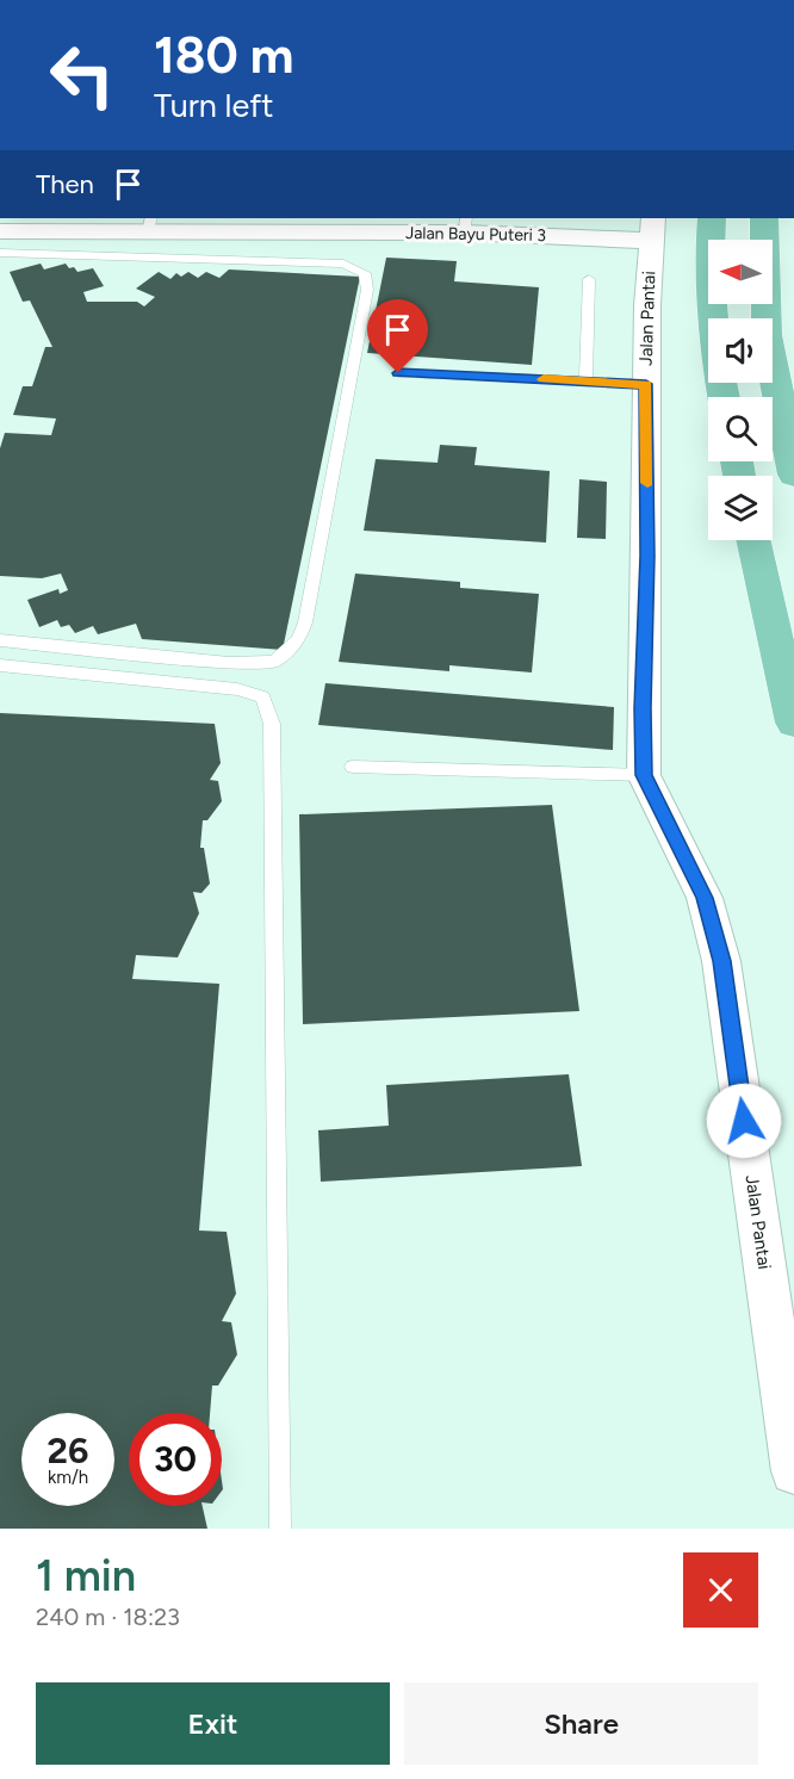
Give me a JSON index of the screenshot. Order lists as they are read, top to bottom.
{
  "streets": {
    "street": ["Jalan Bayu Puteri 3", "Jalan Pantai"]
  },
  "crossings": [
    ["Jalan Bayu Puteri 3", "Jalan Pantai"]
  ],
  "north": "left",
  "page": {
    "turn": ["180 m", "Turn left"],
    "then": "Then",
    "speed": "26 km/h",
    "limit": "30",
    "heading": ["1 min", "240 m · 18:23"],
    "buttons": ["Exit", "Share"]
  }
}
